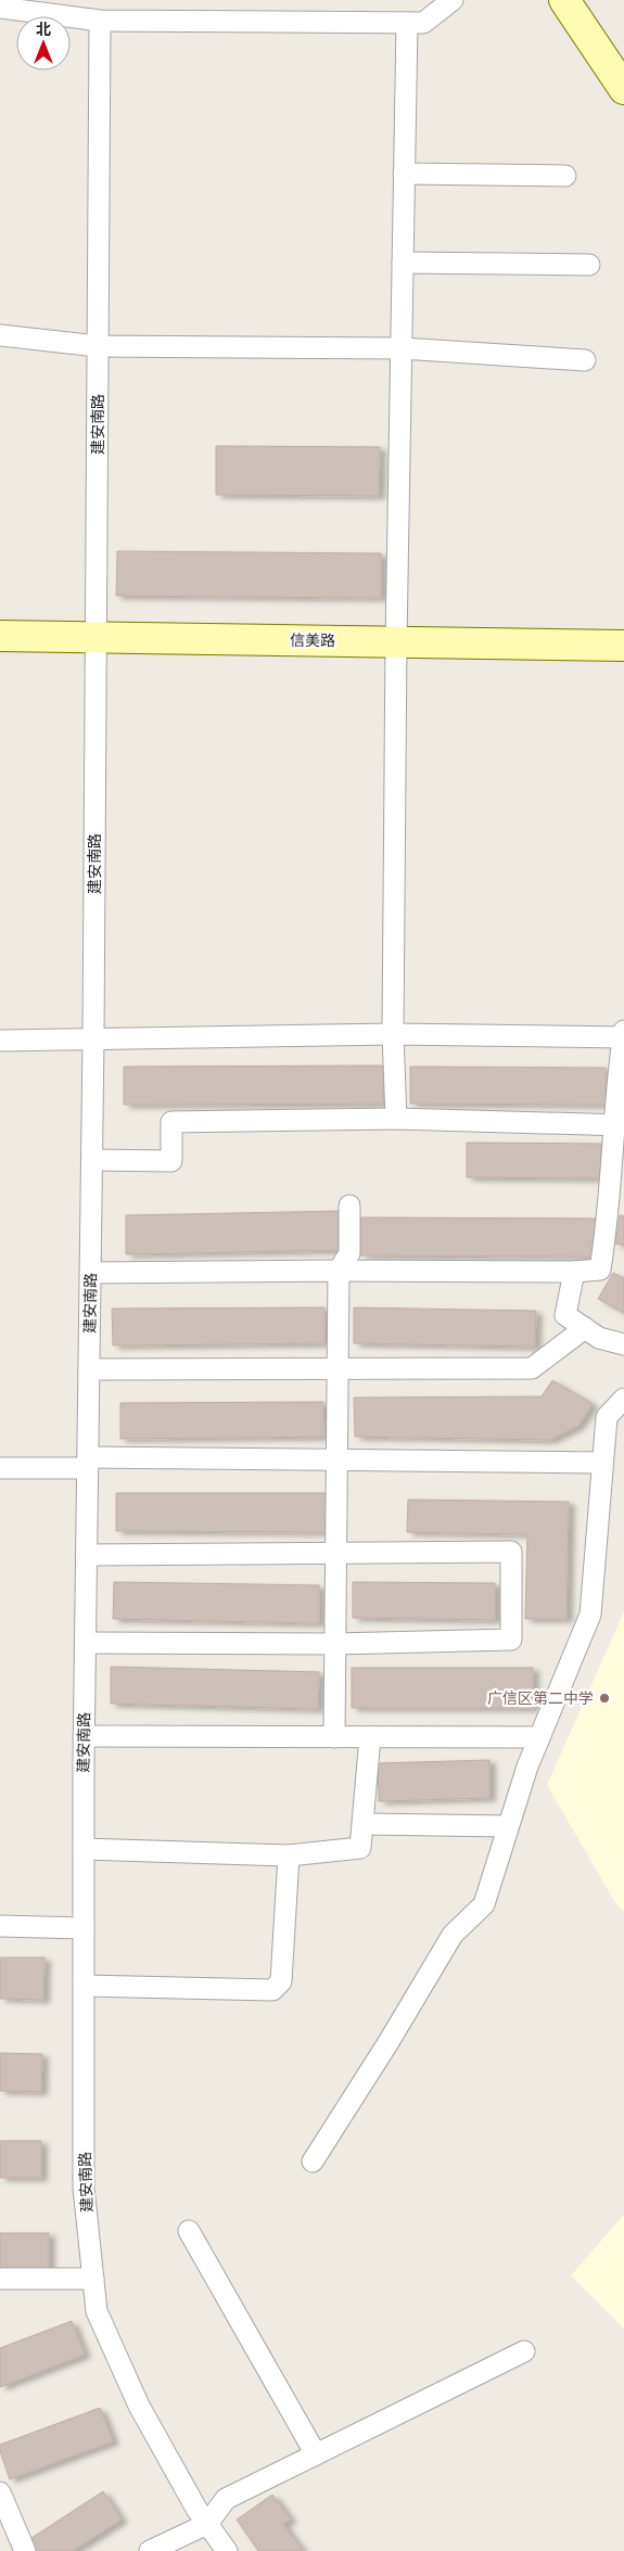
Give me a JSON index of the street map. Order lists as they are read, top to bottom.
{
  "streets": {
    "street": ["建安南路", "信美路"]
  },
  "crossings": [
    ["建安南路", "信美路"]
  ],
  "places": ["广信区第二中学"],
  "north": "top"
}
